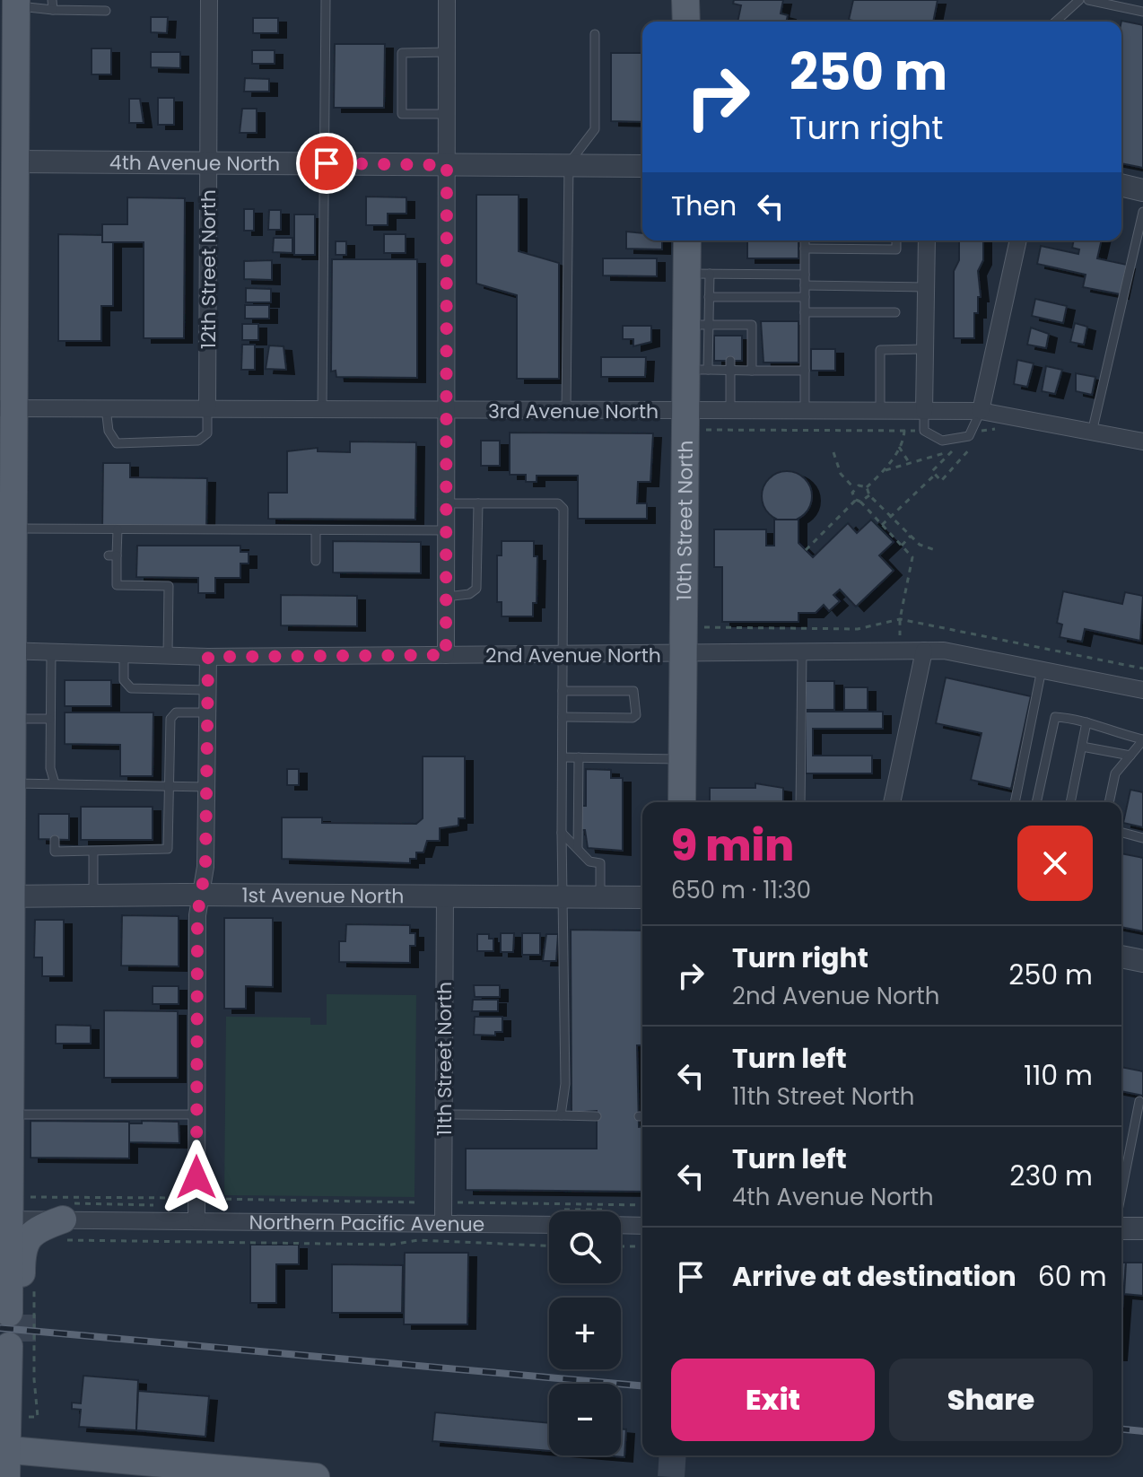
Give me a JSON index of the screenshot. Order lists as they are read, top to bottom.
{
  "streets": {
    "main road": ["10th Street North"],
    "street": [
      "4th Avenue North",
      "12th Street North",
      "3rd Avenue North",
      "2nd Avenue North",
      "1st Avenue North",
      "11th Street North",
      "Northern Pacific Avenue"
    ]
  },
  "crossings": [
    ["4th Avenue North", "12th Street North"],
    ["12th Street North", "3rd Avenue North"],
    ["3rd Avenue North", "10th Street North"],
    ["10th Street North", "2nd Avenue North"],
    ["1st Avenue North", "11th Street North"],
    ["11th Street North", "Northern Pacific Avenue"]
  ],
  "page": {
    "turn": ["250 m", "Turn right"],
    "then": "Then",
    "heading": ["9 min", "650 m · 11:30"],
    "list": [
      {
        "name": "Turn right",
        "note": "2nd Avenue North",
        "value": "250 m"
      },
      {
        "name": "Turn left",
        "note": "11th Street North",
        "value": "110 m"
      },
      {
        "name": "Turn left",
        "note": "4th Avenue North",
        "value": "230 m"
      },
      {
        "name": "Arrive at destination",
        "value": "60 m"
      }
    ],
    "map_buttons": ["+", "−"],
    "buttons": ["Exit", "Share"]
  }
}
